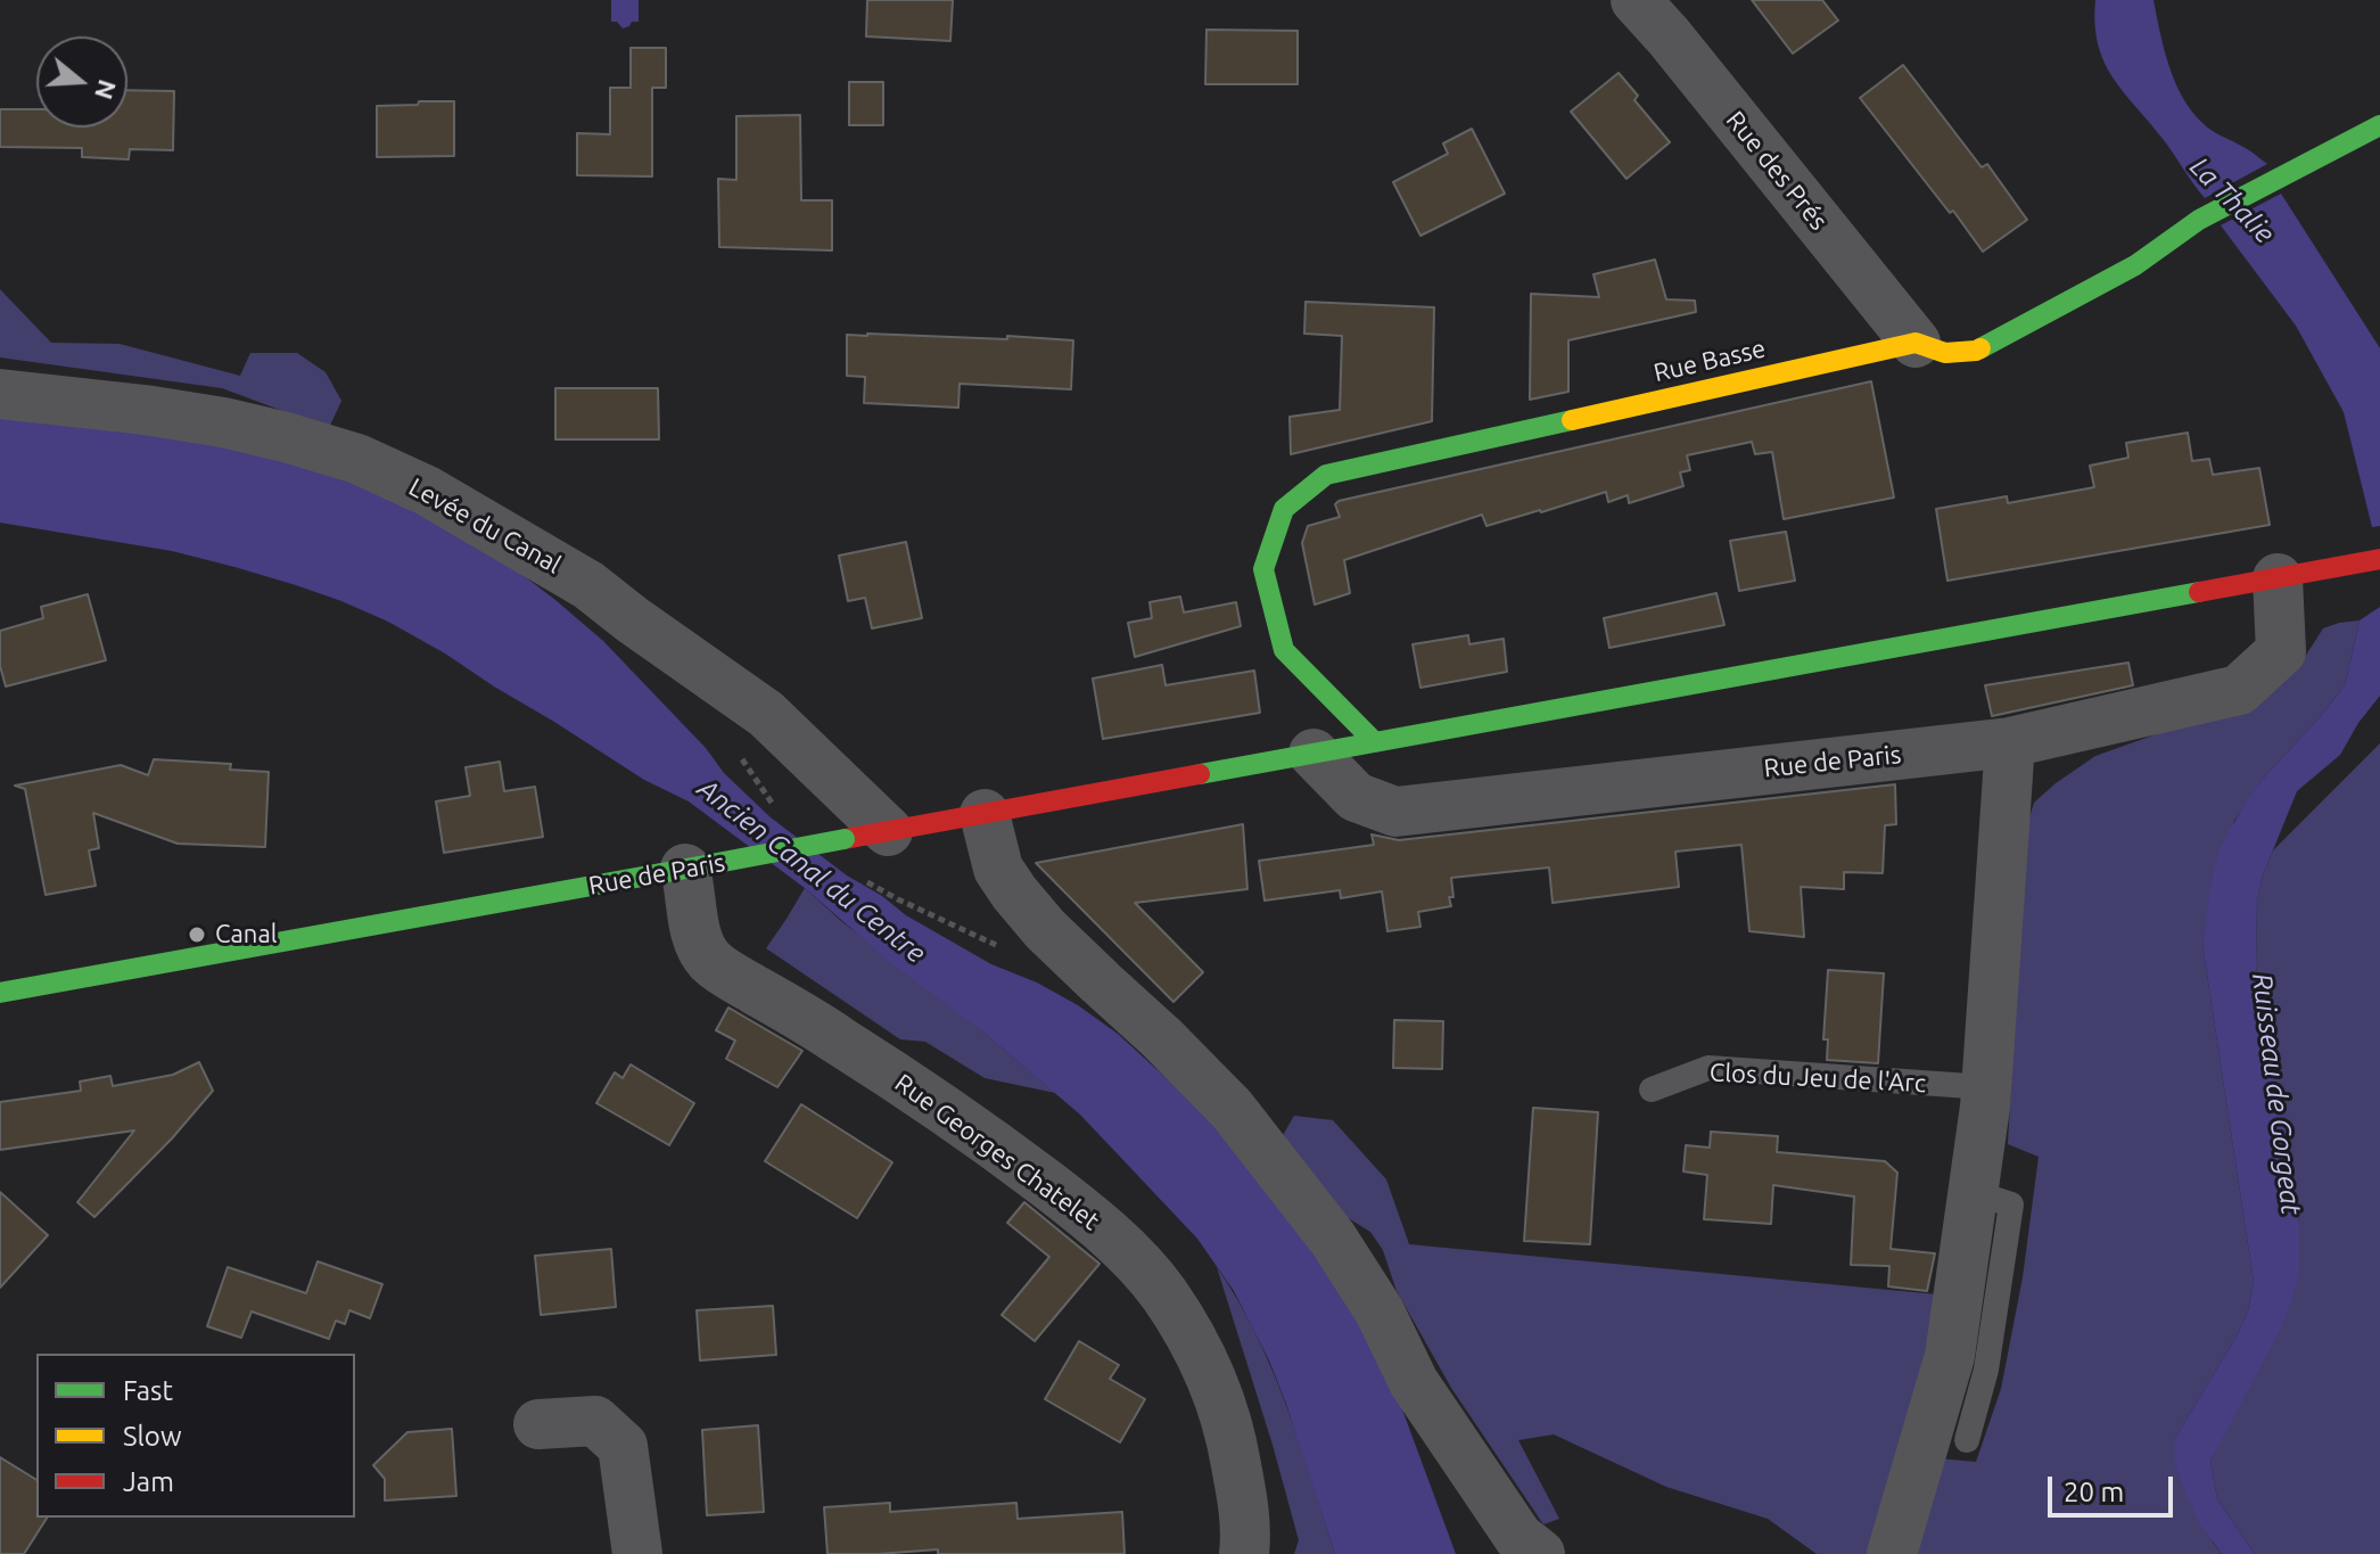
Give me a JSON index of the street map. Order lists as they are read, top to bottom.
{
  "streets": {
    "main road": ["Rue Basse", "Rue de Paris"],
    "street": ["Rue des Prés", "Levée du Canal", "Rue Georges Chatelet"],
    "lane": ["Clos du Jeu de l'Arc"]
  },
  "crossings": [
    ["Rue des Prés", "Rue Basse"],
    ["Rue Basse", "Rue de Paris"],
    ["Levée du Canal", "Rue de Paris"],
    ["Rue de Paris", "Rue Georges Chatelet"]
  ],
  "water": ["La Thalie", "Ancien Canal du Centre", "Ruisseau de Gorgeat"],
  "places": ["Canal"],
  "legend": ["Fast", "Slow", "Jam"],
  "scale_bar": "20 m",
  "north": "right"
}
